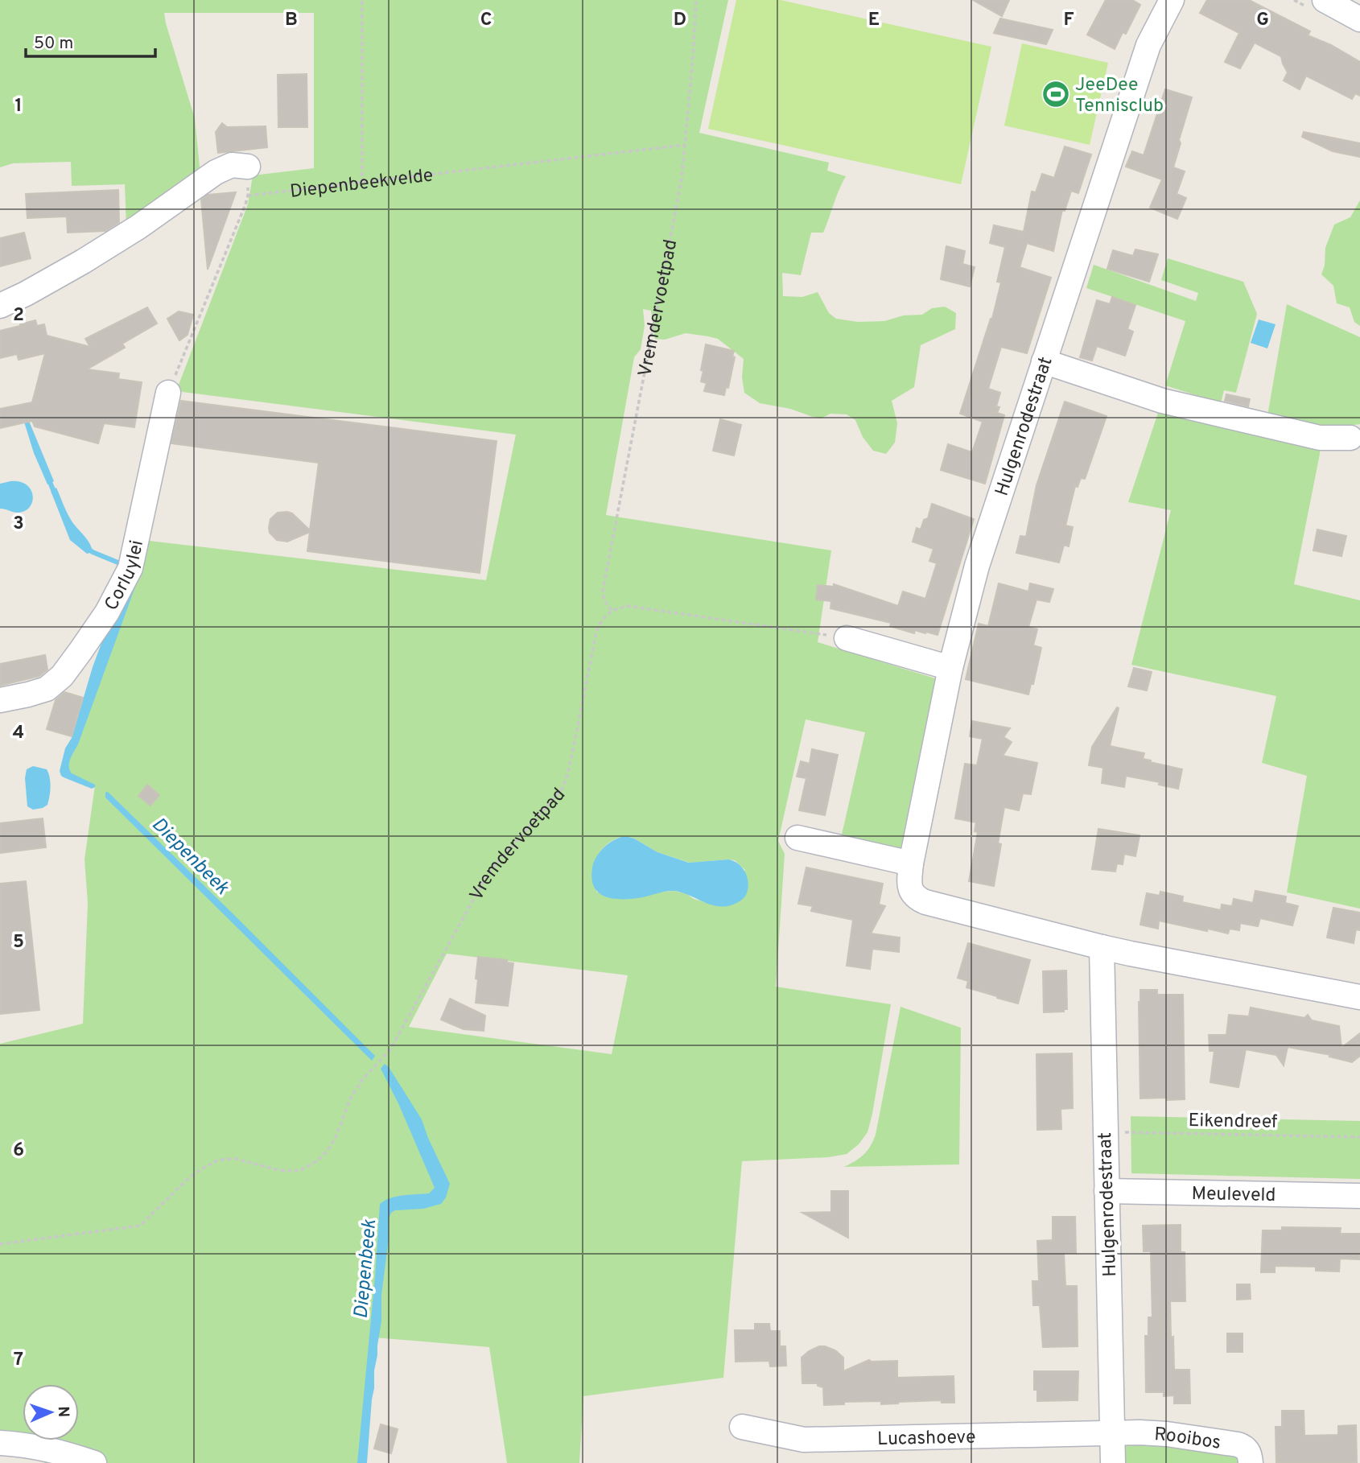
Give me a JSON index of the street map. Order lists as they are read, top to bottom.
{
  "streets": {
    "street": [
      "Hulgenrodestraat",
      "Corluylei",
      "Meuleveld",
      "Lucashoeve",
      "Rooibos"
    ],
    "path": ["Diepenbeekvelde", "Vremdervoetpad", "Eikendreef"]
  },
  "crossings": [
    ["Diepenbeekvelde", "Vremdervoetpad"],
    ["Diepenbeekvelde", "Corluylei"],
    ["Hulgenrodestraat", "Eikendreef"],
    ["Hulgenrodestraat", "Meuleveld"],
    ["Hulgenrodestraat", "Lucashoeve"],
    ["Hulgenrodestraat", "Rooibos"],
    ["Lucashoeve", "Rooibos"]
  ],
  "water": ["Diepenbeek"],
  "places": {
    "sports": ["JeeDee Tennisclub"]
  },
  "scale_bar": "50 m",
  "north": "right",
  "grid": {
    "columns": [
      "B",
      "C",
      "D",
      "E",
      "F",
      "G"
    ],
    "rows": [
      "1",
      "2",
      "3",
      "4",
      "5",
      "6",
      "7"
    ]
  }
}
